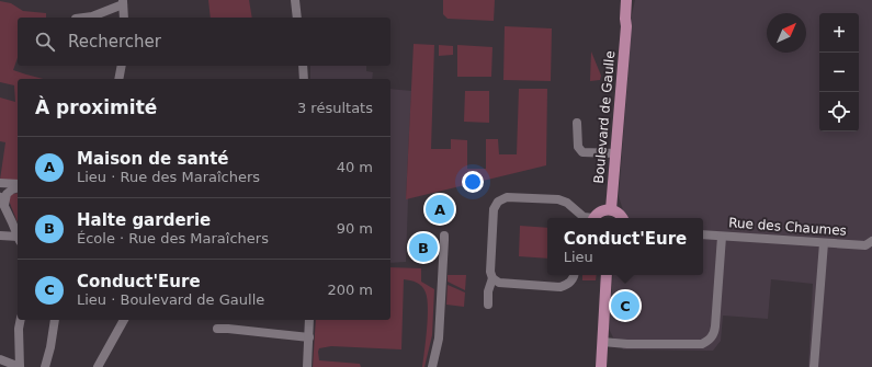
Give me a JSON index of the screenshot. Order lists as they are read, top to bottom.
{
  "streets": {
    "main road": ["Boulevard de Gaulle"],
    "street": ["Rue des Chaumes"]
  },
  "north": "top right",
  "page": {
    "map_buttons": ["+", "−"],
    "search": "Rechercher",
    "heading": ["À proximité", "3 résultats"],
    "list": [
      {
        "mark": "A",
        "name": "Maison de santé",
        "note": "Lieu · Rue des Maraîchers",
        "value": "40 m"
      },
      {
        "mark": "B",
        "name": "Halte garderie",
        "note": "École · Rue des Maraîchers",
        "value": "90 m"
      },
      {
        "mark": "C",
        "name": "Conduct'Eure",
        "note": "Lieu · Boulevard de Gaulle",
        "value": "200 m"
      }
    ],
    "pins": ["A", "B", "C"],
    "popup": ["Conduct'Eure", "Lieu"]
  }
}
